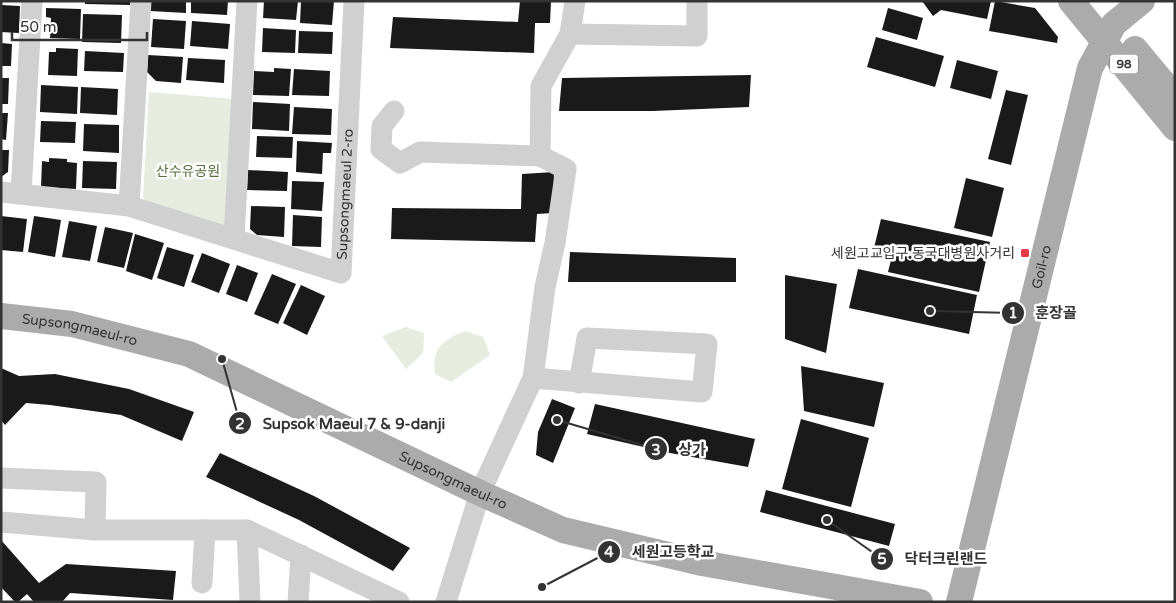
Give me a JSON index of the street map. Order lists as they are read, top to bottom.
{
  "streets": {
    "main road": ["98", "Goil-ro", "Supsongmaeul-ro"],
    "street": ["Supsongmaeul 2-ro"]
  },
  "crossings": [
    ["98", "Goil-ro"]
  ],
  "parks": ["산수유공원"],
  "places": {
    "transit": ["세원고교입구.동국대병원사거리"],
    "other": [
      "훈장골",
      "Supsok Maeul 7 & 9-danji",
      "상가",
      "닥터크린랜드",
      "세원고등학교"
    ]
  },
  "scale_bar": "50 m"
}
